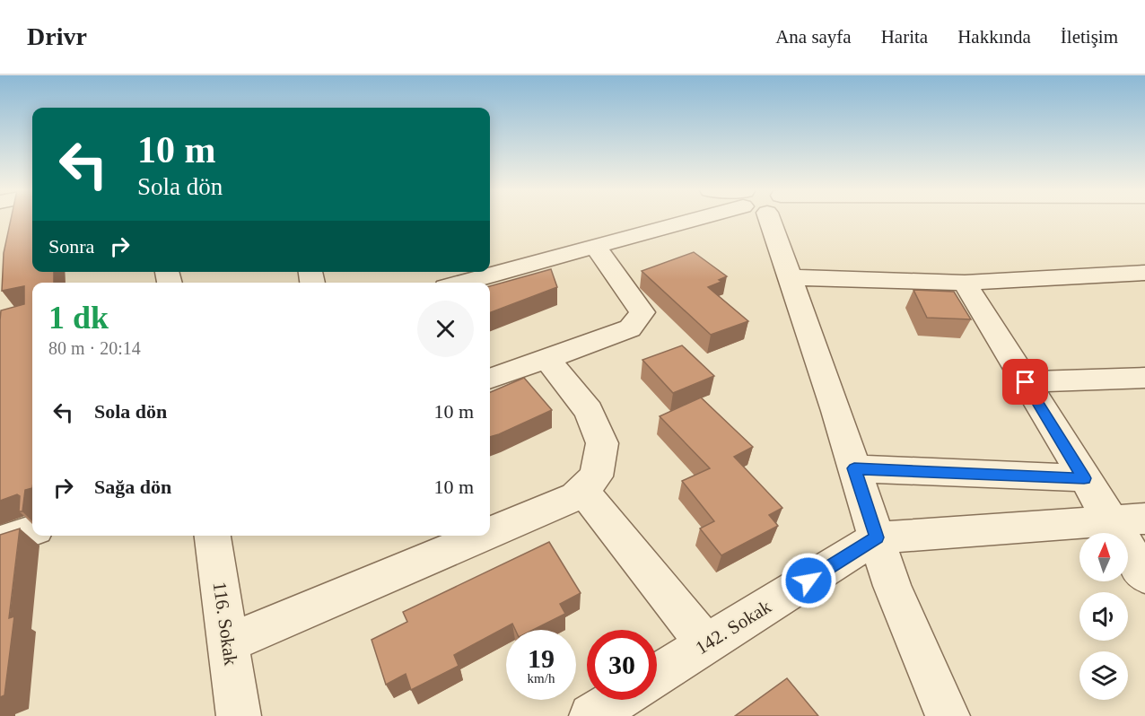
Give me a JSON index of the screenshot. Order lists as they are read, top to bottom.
{
  "streets": {
    "street": ["116. Sokak", "142. Sokak"]
  },
  "north": "top",
  "page": {
    "header": "Drivr",
    "nav": [
      "Ana sayfa",
      "Harita",
      "Hakkında",
      "İletişim"
    ],
    "turn": ["10 m", "Sola dön"],
    "then": "Sonra",
    "heading": ["1 dk", "80 m · 20:14"],
    "list": [
      {
        "name": "Sola dön",
        "value": "10 m"
      },
      {
        "name": "Sağa dön",
        "value": "10 m"
      }
    ],
    "speed": "19 km/h",
    "limit": "30"
  }
}
